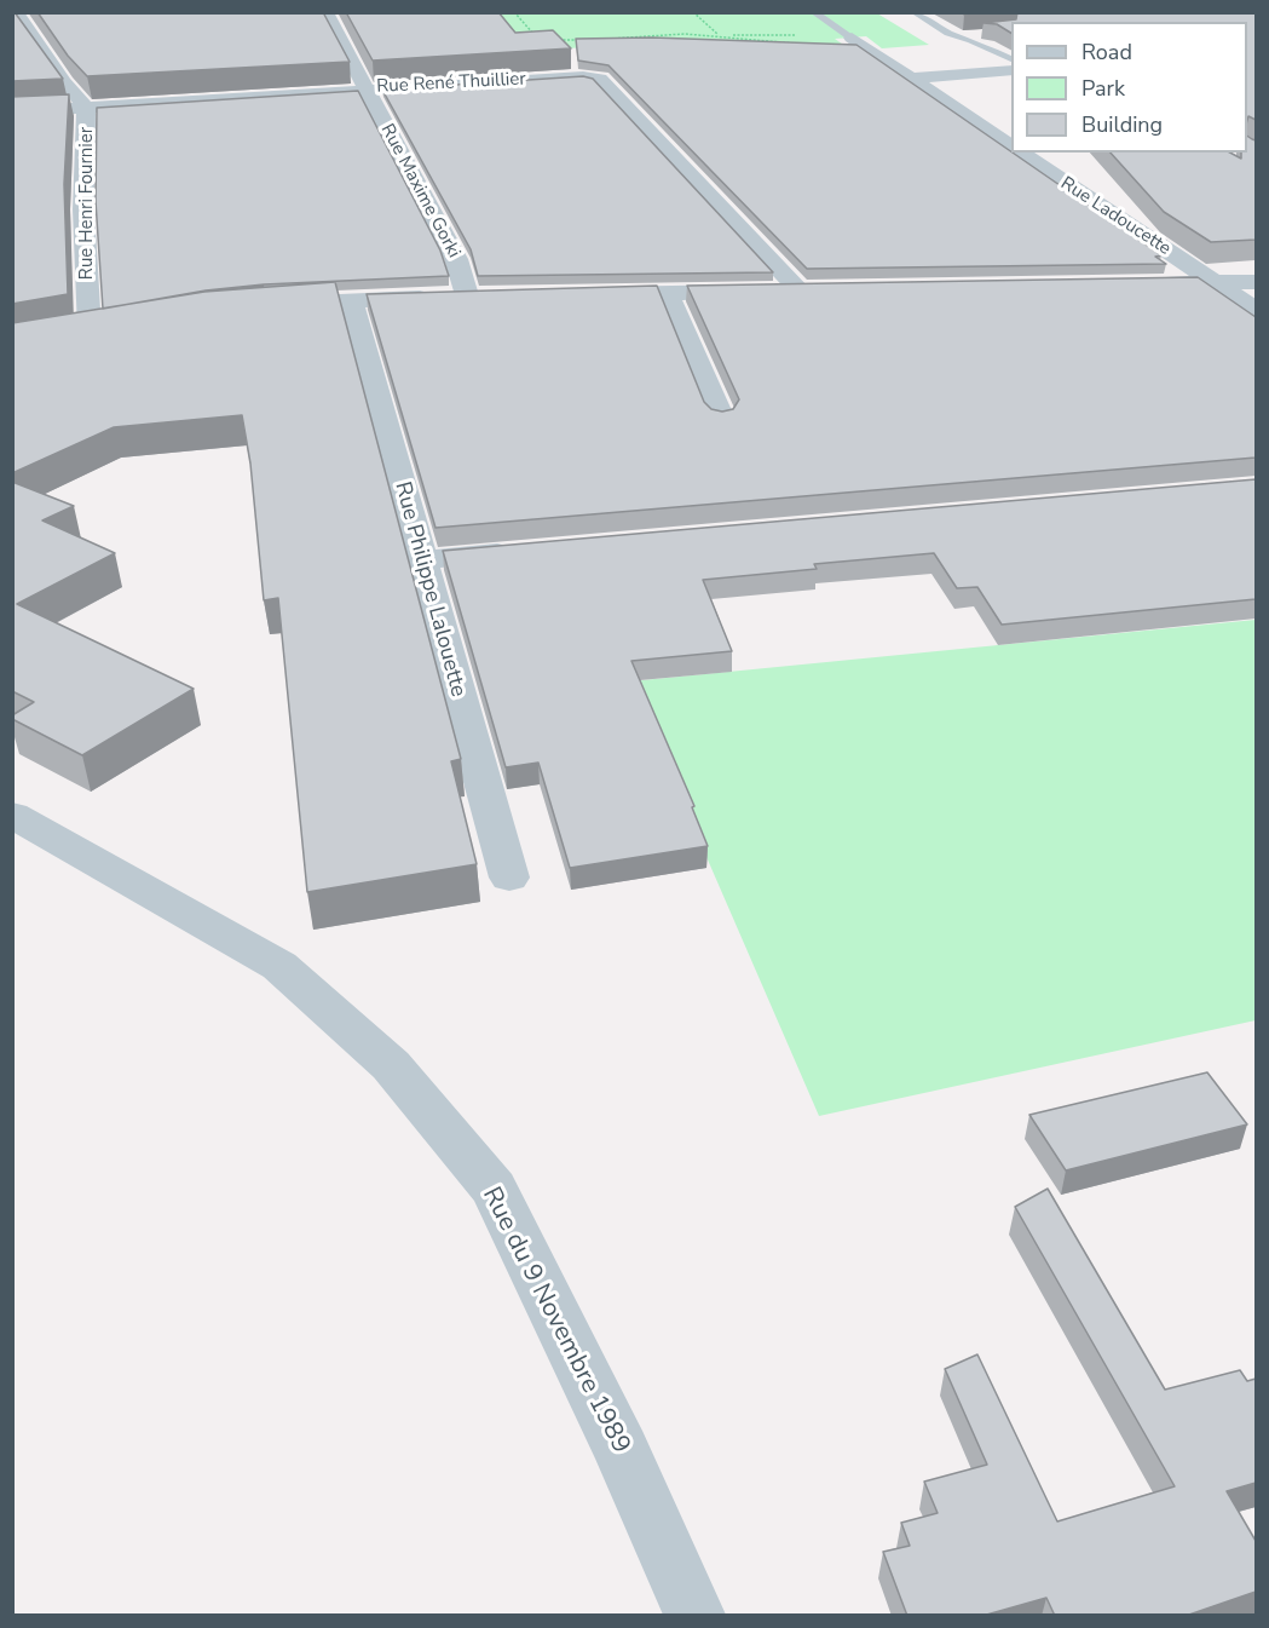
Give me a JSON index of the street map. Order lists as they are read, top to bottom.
{
  "streets": {
    "street": [
      "Rue René Thuillier",
      "Rue Maxime Gorki",
      "Rue Henri Fournier",
      "Rue Ladoucette",
      "Rue Philippe Lalouette",
      "Rue du 9 Novembre 1989"
    ]
  },
  "crossings": [
    ["Rue René Thuillier", "Rue Maxime Gorki"],
    ["Rue René Thuillier", "Rue Henri Fournier"],
    ["Rue Maxime Gorki", "Rue Philippe Lalouette"]
  ],
  "legend": ["Road", "Park", "Building"]
}
